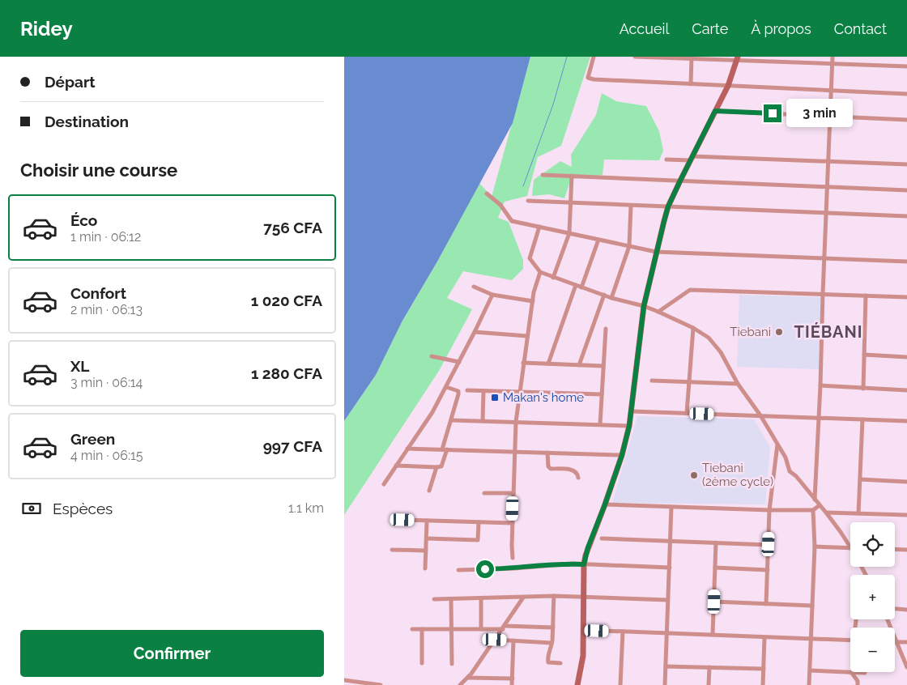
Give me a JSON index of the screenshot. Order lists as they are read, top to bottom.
{
  "districts": ["TIÉBANI"],
  "places": {
    "other": ["Tiebani", "Tiebani (2ème cycle)"],
    "transit": ["Makan's home"]
  },
  "page": {
    "header": "Ridey",
    "nav": [
      "Accueil",
      "Carte",
      "À propos",
      "Contact"
    ],
    "banner": ["Départ", "Destination"],
    "bubble": "3 min",
    "heading": "Choisir une course",
    "list": [
      {
        "name": "Éco",
        "note": "1 min · 06:12",
        "value": "756 CFA"
      },
      {
        "name": "Confort",
        "note": "2 min · 06:13",
        "value": "1 020 CFA"
      },
      {
        "name": "XL",
        "note": "3 min · 06:14",
        "value": "1 280 CFA"
      },
      {
        "name": "Green",
        "note": "4 min · 06:15",
        "value": "997 CFA"
      }
    ],
    "pay": ["Espèces", "1.1 km"],
    "map_buttons": ["+", "−"],
    "buttons": "Confirmer"
  }
}
